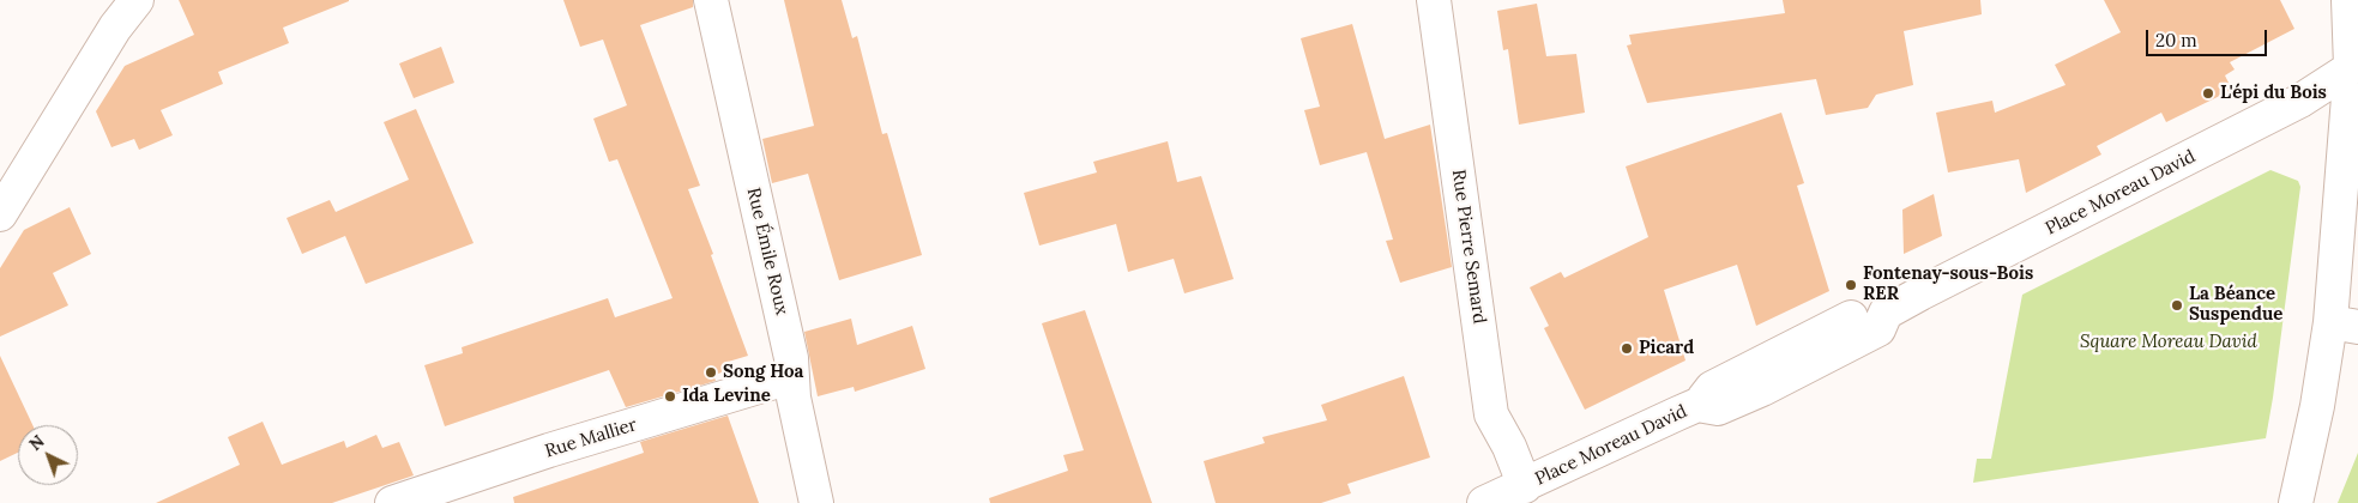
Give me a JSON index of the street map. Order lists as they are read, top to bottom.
{
  "streets": {
    "street": [
      "Place Moreau David",
      "Rue Pierre Semard",
      "Rue Émile Roux",
      "Rue Mallier"
    ]
  },
  "crossings": [
    ["Place Moreau David", "Rue Pierre Semard"],
    ["Rue Émile Roux", "Rue Mallier"]
  ],
  "parks": ["Square Moreau David"],
  "places": [
    "L'épi du Bois",
    "Fontenay-sous-Bois RER",
    "La Béance Suspendue",
    "Picard",
    "Song Hoa",
    "Ida Levine"
  ],
  "scale_bar": "20 m",
  "north": "top left"
}
